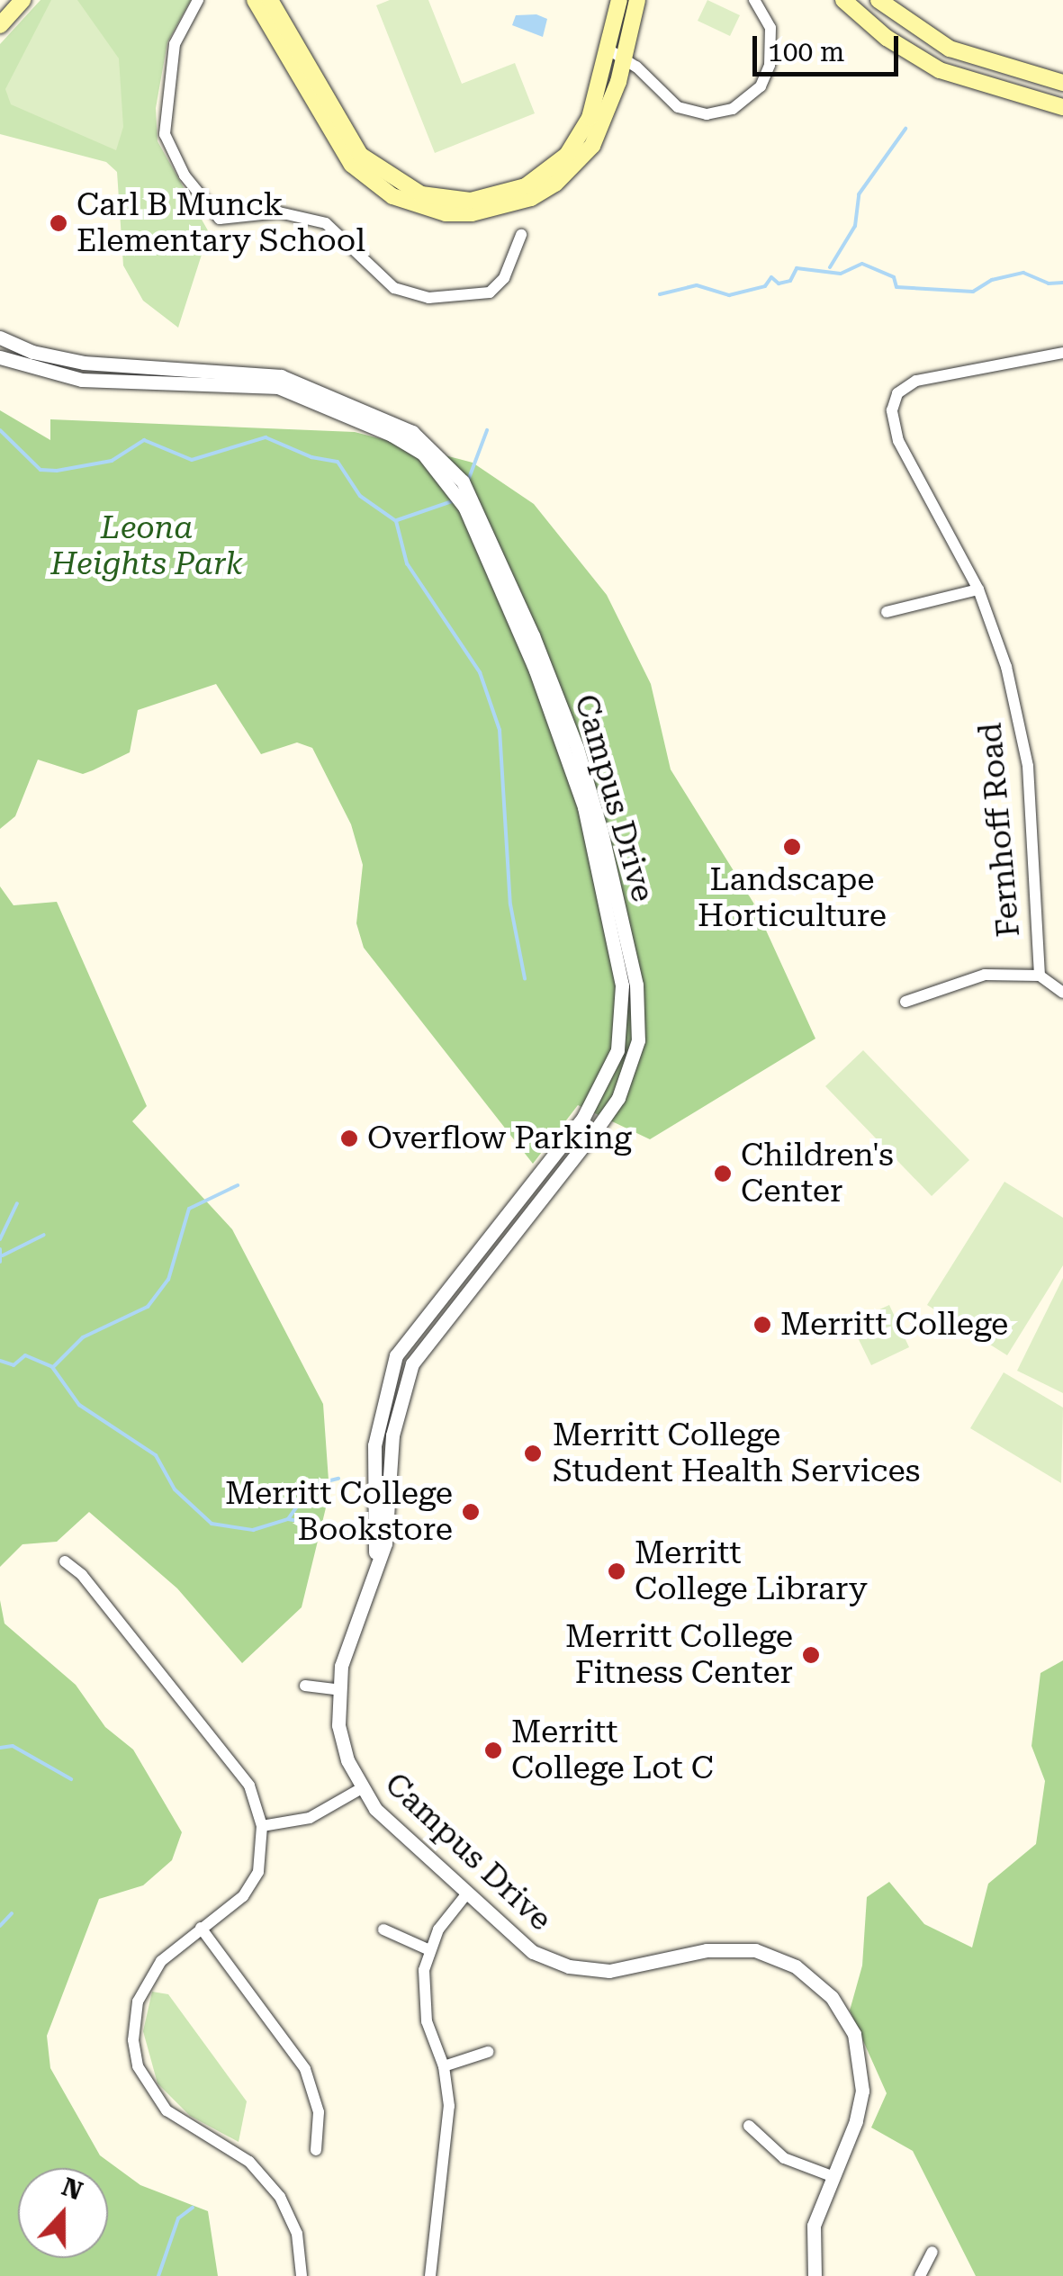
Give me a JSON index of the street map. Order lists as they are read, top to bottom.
{
  "streets": {
    "street": ["Campus Drive", "Fernhoff Road"]
  },
  "parks": ["Leona Heights Park"],
  "places": [
    "Carl B Munck Elementary School",
    "Landscape Horticulture",
    "Overflow Parking",
    "Children's Center",
    "Merritt College",
    "Merritt College Student Health Services",
    "Merritt College Bookstore",
    "Merritt College Library",
    "Merritt College Fitness Center",
    "Merritt College Lot C"
  ],
  "scale_bar": "100 m",
  "north": "top"
}
